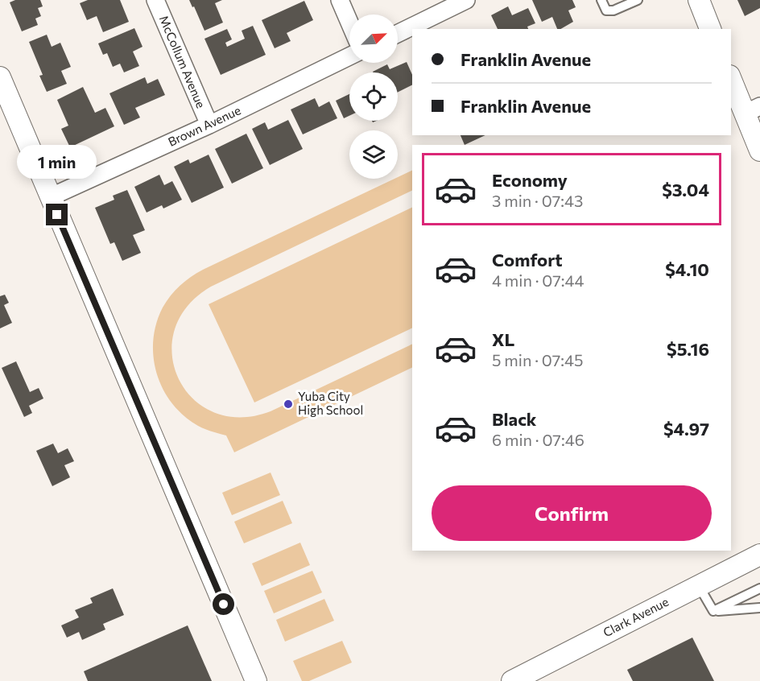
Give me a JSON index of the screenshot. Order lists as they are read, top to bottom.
{
  "streets": {
    "street": ["McCollum Avenue", "Brown Avenue", "Clark Avenue"]
  },
  "crossings": [
    ["McCollum Avenue", "Brown Avenue"]
  ],
  "places": ["Yuba City High School"],
  "north": "top right",
  "page": {
    "banner": ["Franklin Avenue", "Franklin Avenue"],
    "bubble": "1 min",
    "list": [
      {
        "name": "Economy",
        "note": "3 min · 07:43",
        "value": "$3.04"
      },
      {
        "name": "Comfort",
        "note": "4 min · 07:44",
        "value": "$4.10"
      },
      {
        "name": "XL",
        "note": "5 min · 07:45",
        "value": "$5.16"
      },
      {
        "name": "Black",
        "note": "6 min · 07:46",
        "value": "$4.97"
      }
    ],
    "buttons": "Confirm"
  }
}
